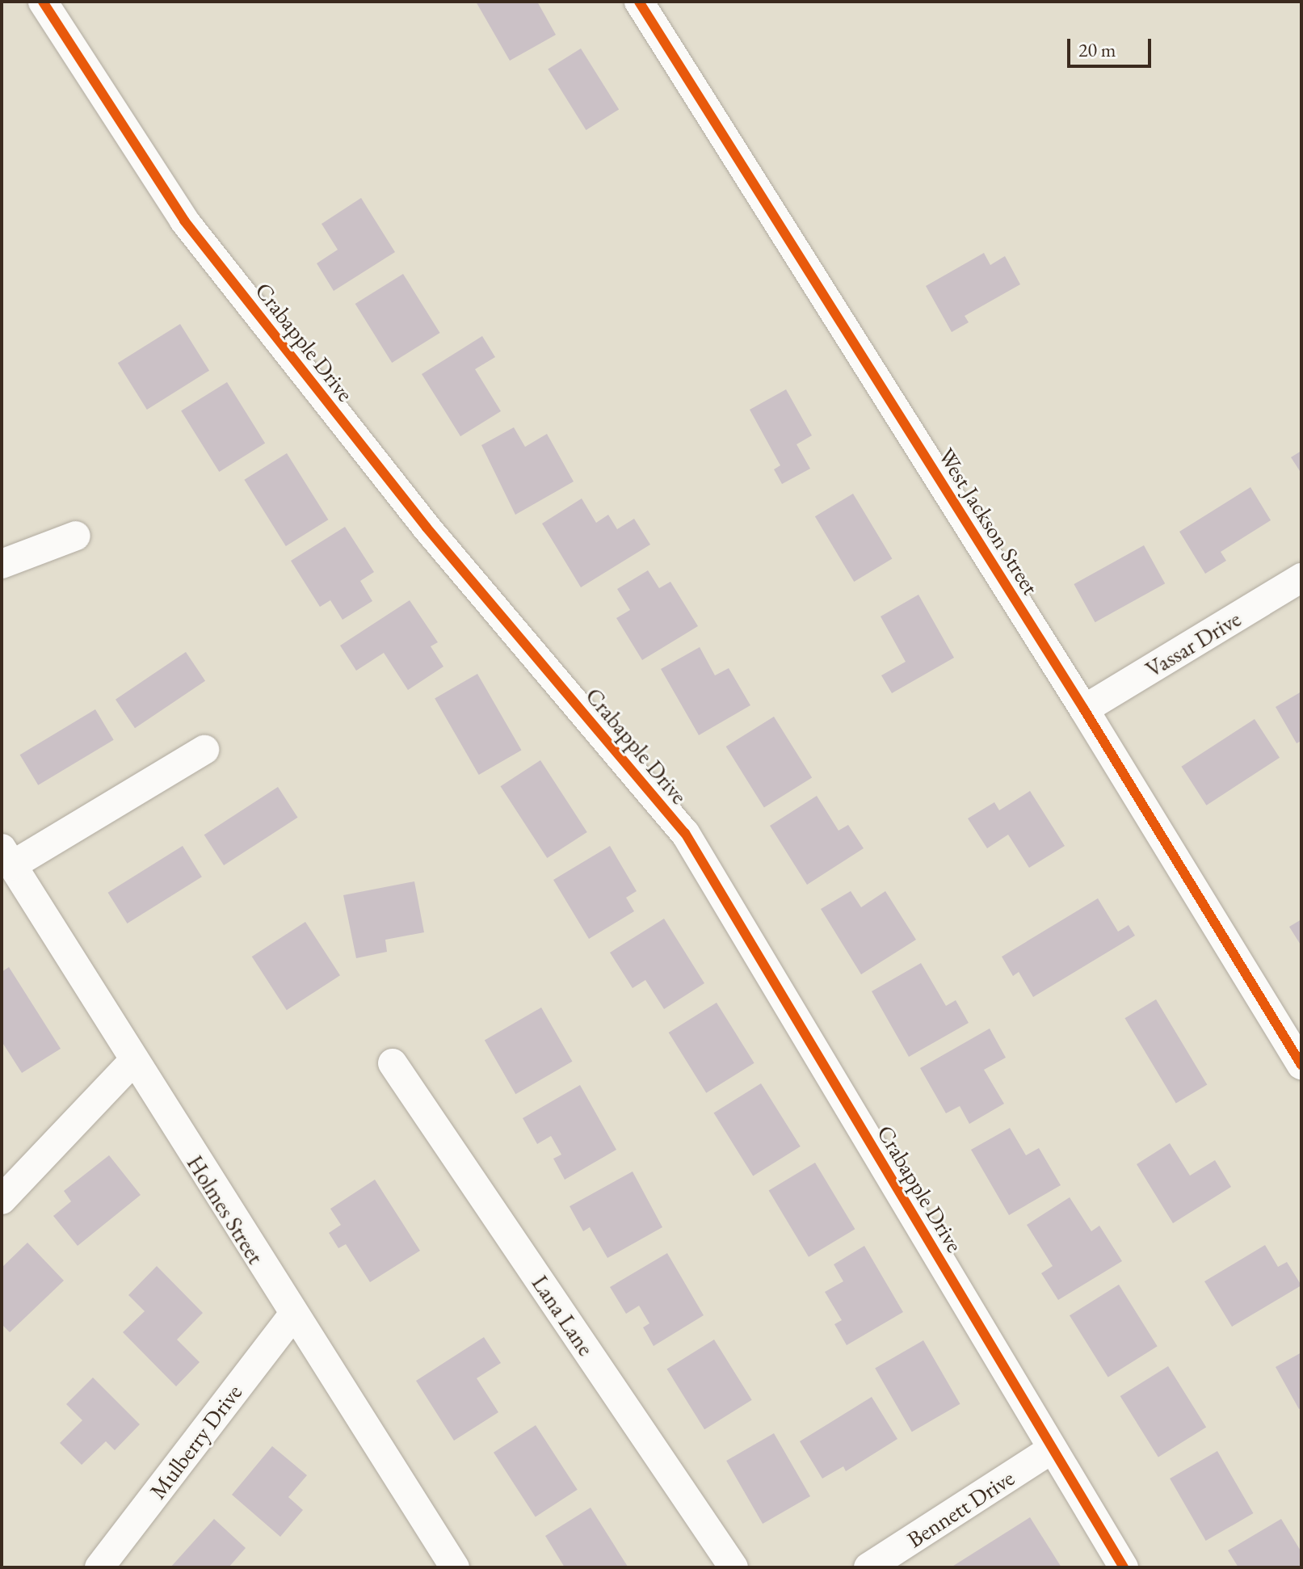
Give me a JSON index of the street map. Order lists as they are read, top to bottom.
{
  "streets": {
    "street": [
      "Crabapple Drive",
      "West Jackson Street",
      "Vassar Drive",
      "Holmes Street",
      "Lana Lane",
      "Mulberry Drive",
      "Bennett Drive"
    ]
  },
  "crossings": [
    ["Crabapple Drive", "Bennett Drive"],
    ["West Jackson Street", "Vassar Drive"],
    ["Holmes Street", "Mulberry Drive"]
  ],
  "scale_bar": "20 m"
}
